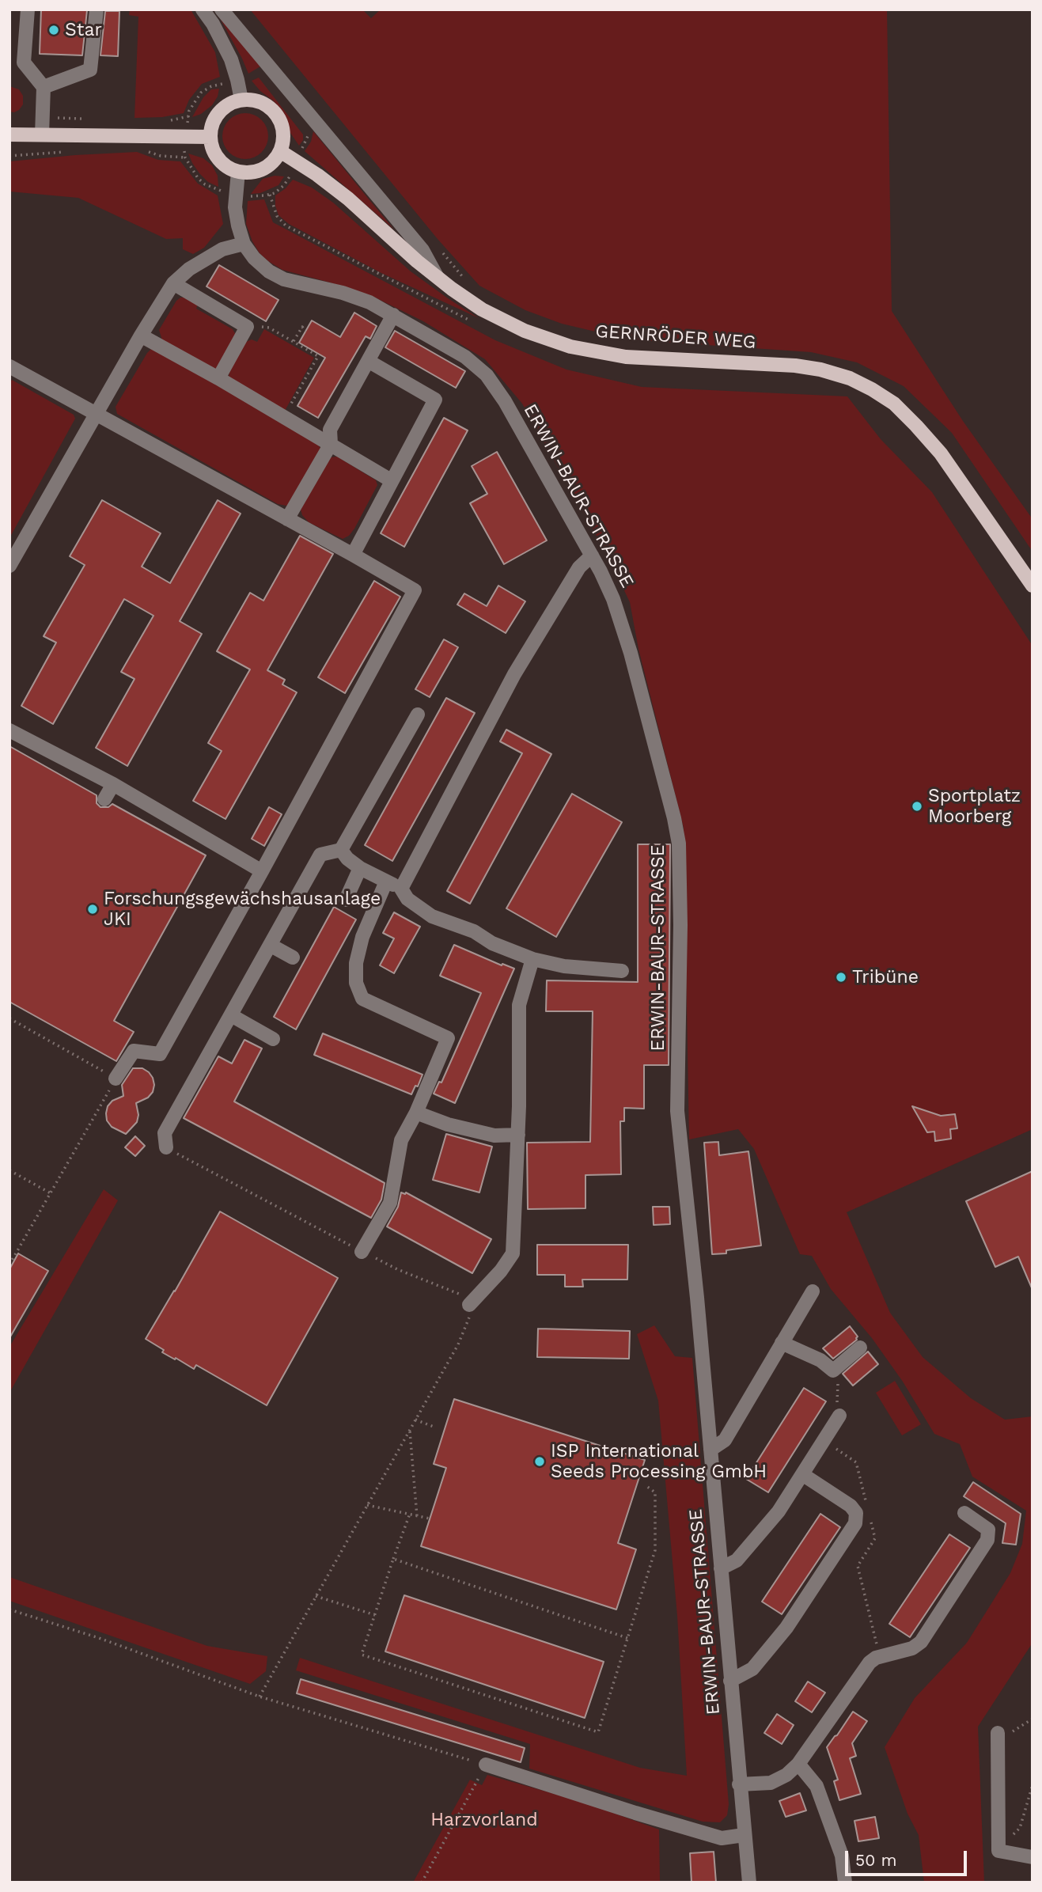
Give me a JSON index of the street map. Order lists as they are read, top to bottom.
{
  "streets": {
    "main road": ["GERNRÖDER WEG"],
    "street": ["ERWIN-BAUR-STRASSE"]
  },
  "crossings": [
    ["GERNRÖDER WEG", "ERWIN-BAUR-STRASSE"]
  ],
  "parks": ["Harzvorland"],
  "places": [
    "Star",
    "Sportplatz Moorberg",
    "Forschungsgewächshausanlage JKI",
    "Tribüne",
    "ISP International Seeds Processing GmbH"
  ],
  "scale_bar": "50 m"
}
